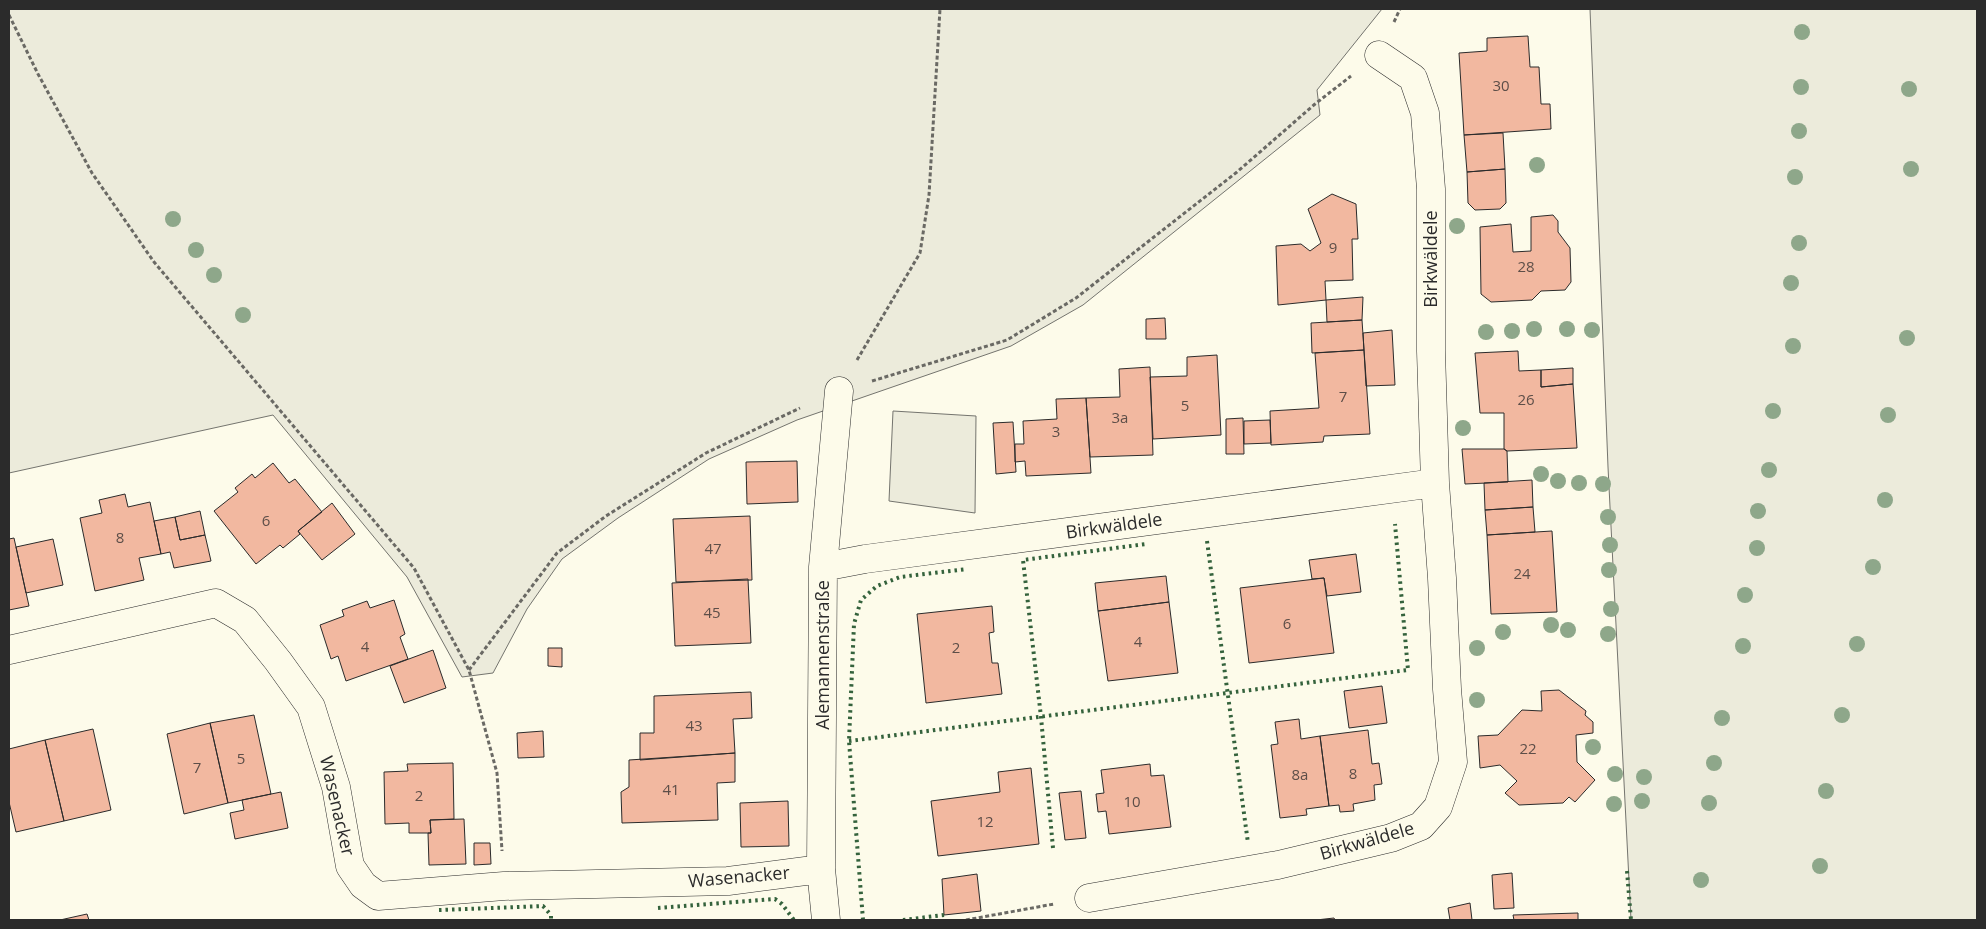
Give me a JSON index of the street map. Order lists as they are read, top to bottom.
{
  "streets": {
    "street": ["Birkwäldele", "Alemannenstraße", "Wasenacker"]
  },
  "crossings": [
    ["Birkwäldele", "Alemannenstraße"],
    ["Alemannenstraße", "Wasenacker"]
  ],
  "house_numbers": [
    "30",
    "9",
    "28",
    "7",
    "26",
    "5",
    "3a",
    "3",
    "6",
    "8",
    "47",
    "24",
    "45",
    "6",
    "4",
    "4",
    "2",
    "43",
    "22",
    "5",
    "7",
    "8",
    "8a",
    "41",
    "2",
    "10",
    "12"
  ]
}
